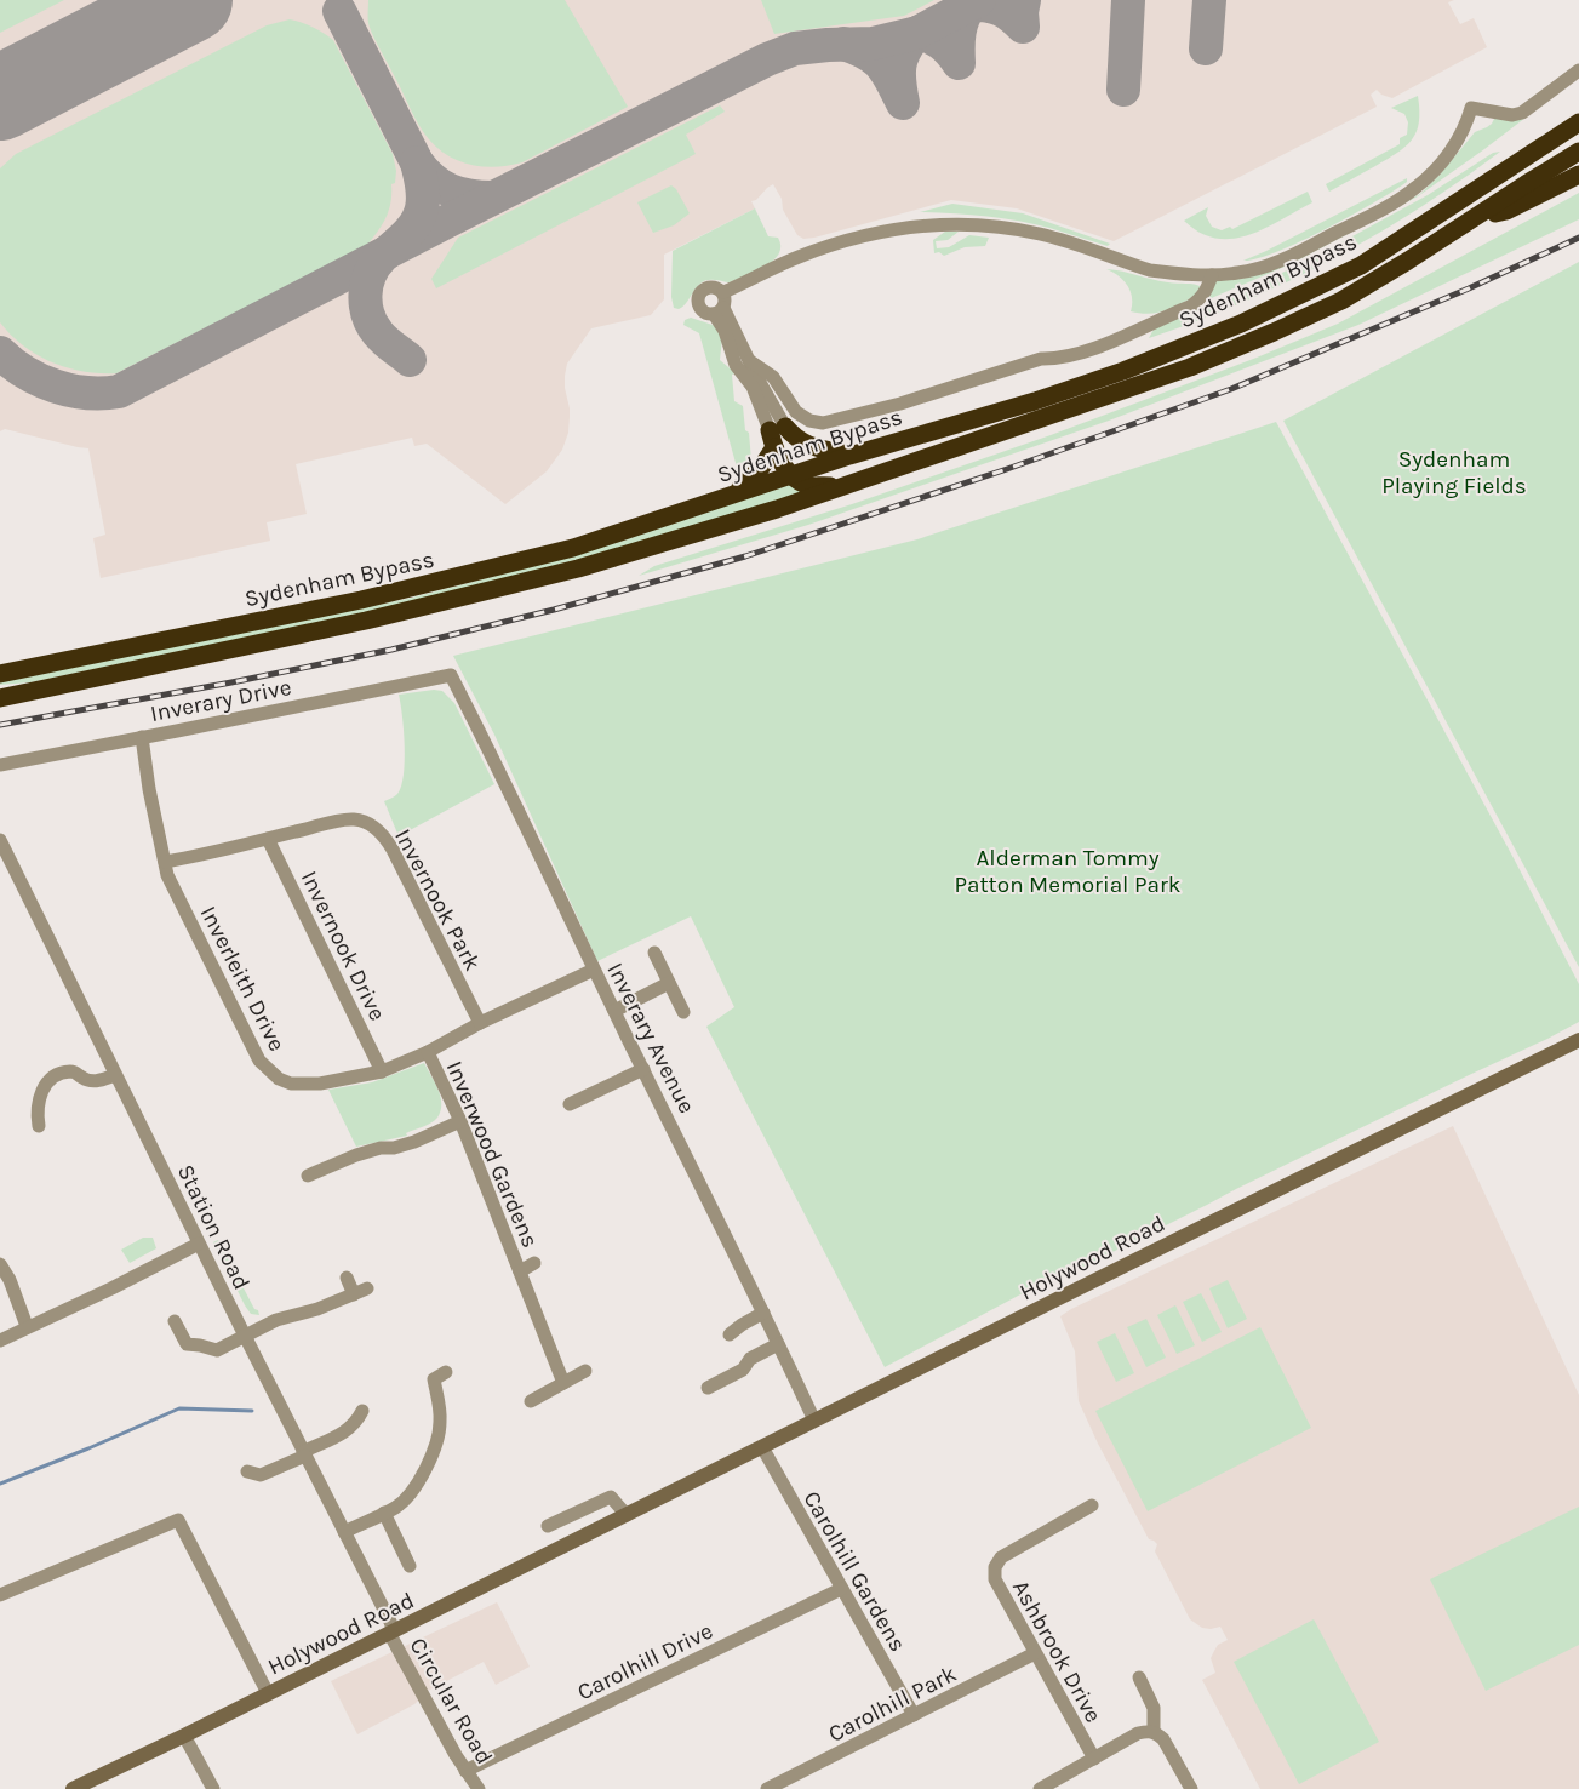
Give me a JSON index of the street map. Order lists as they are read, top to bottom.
{
  "streets": {
    "highway": ["Sydenham Bypass"],
    "main road": ["Holywood Road"],
    "street": [
      "Inverary Drive",
      "Invernook Park",
      "Invernook Drive",
      "Inverleith Drive",
      "Inverary Avenue",
      "Inverwood Gardens",
      "Station Road",
      "Carolhill Gardens",
      "Ashbrook Drive",
      "Carolhill Drive",
      "Circular Road",
      "Carolhill Park"
    ]
  },
  "crossings": [
    ["Inverary Drive", "Inverleith Drive"],
    ["Inverary Drive", "Inverary Avenue"],
    ["Invernook Park", "Invernook Drive"],
    ["Invernook Park", "Inverleith Drive"],
    ["Invernook Drive", "Inverleith Drive"],
    ["Inverleith Drive", "Inverary Avenue"],
    ["Inverleith Drive", "Inverwood Gardens"],
    ["Inverary Avenue", "Holywood Road"],
    ["Station Road", "Holywood Road"],
    ["Station Road", "Circular Road"],
    ["Holywood Road", "Carolhill Gardens"],
    ["Holywood Road", "Circular Road"],
    ["Carolhill Gardens", "Carolhill Drive"],
    ["Carolhill Gardens", "Carolhill Park"],
    ["Ashbrook Drive", "Carolhill Park"],
    ["Carolhill Drive", "Circular Road"]
  ],
  "parks": ["Sydenham Playing Fields", "Alderman Tommy Patton Memorial Park"]
}
